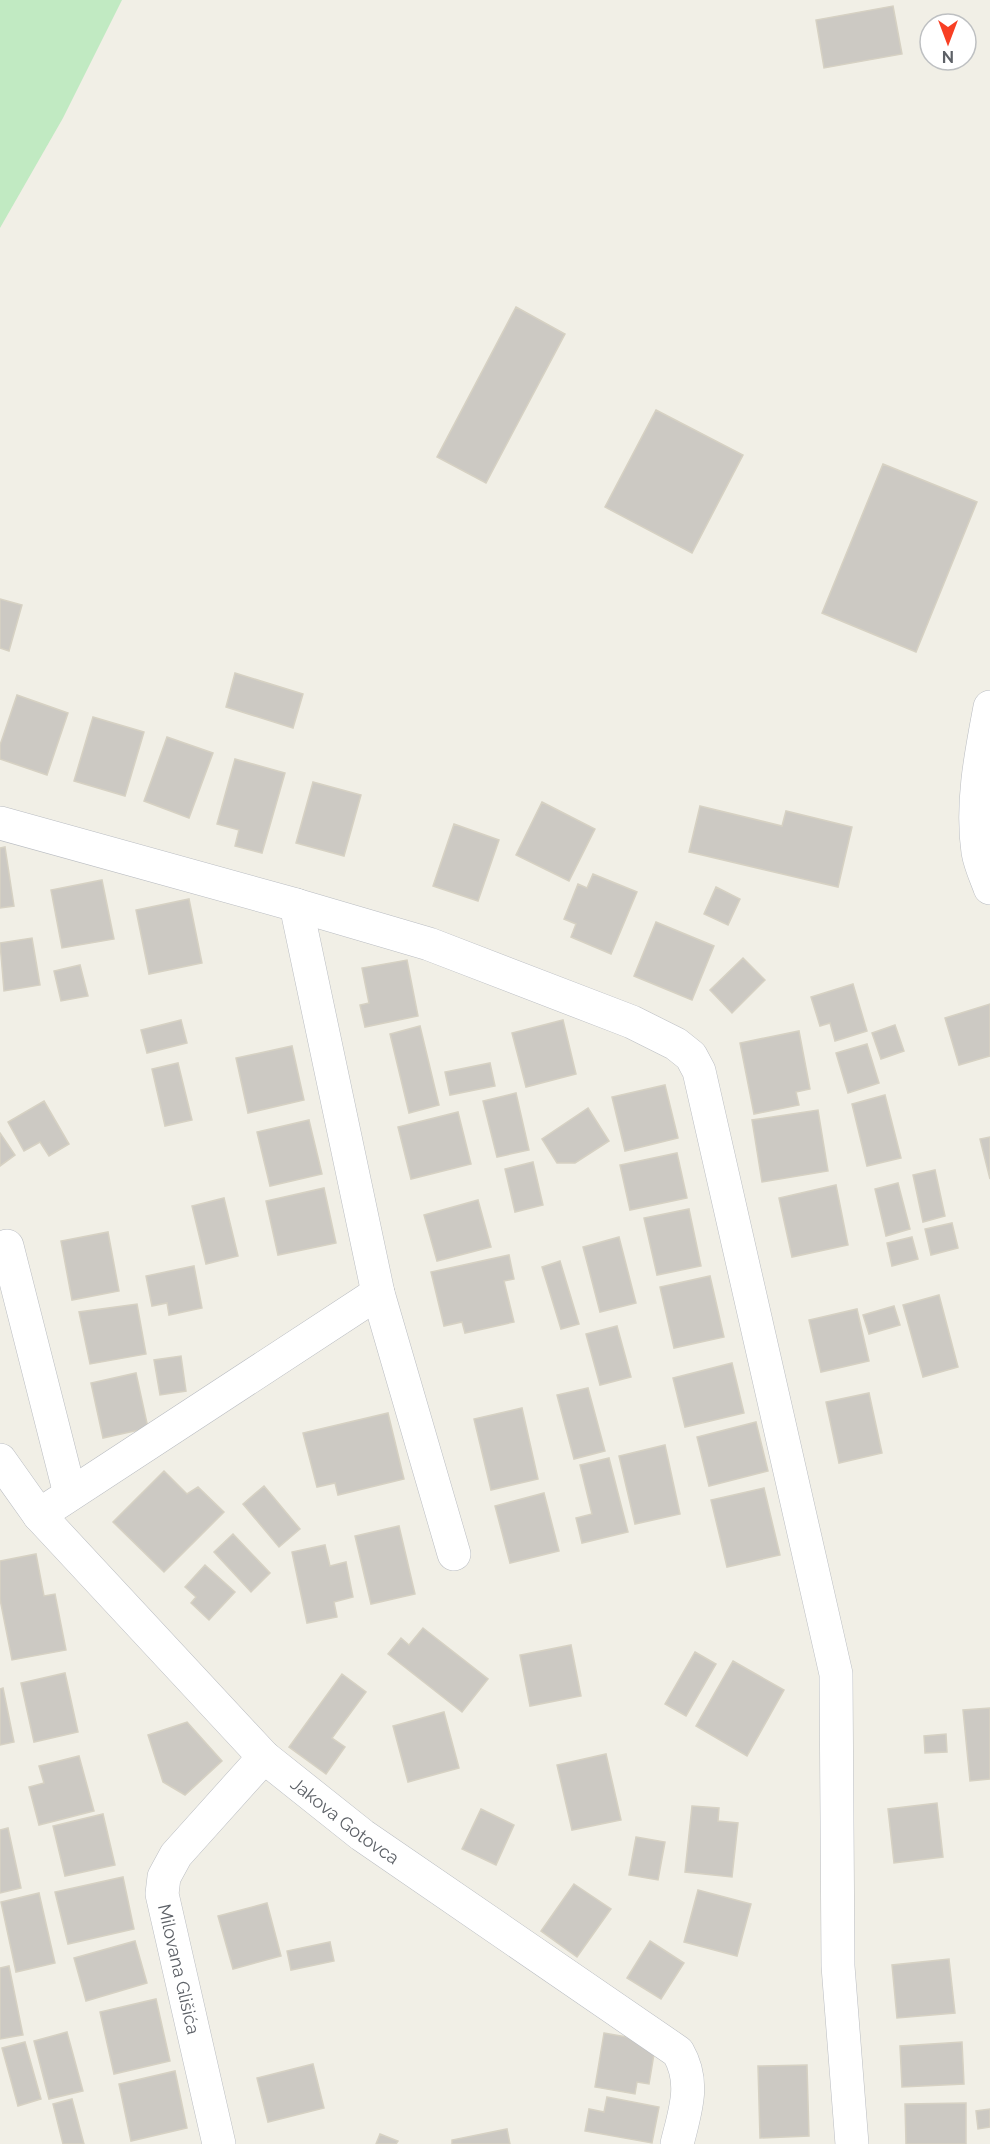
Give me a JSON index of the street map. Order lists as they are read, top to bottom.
{
  "streets": {
    "street": ["Jakova Gotovca", "Milovana Glišića"]
  },
  "crossings": [
    ["Jakova Gotovca", "Milovana Glišića"]
  ],
  "north": "bottom"
}
